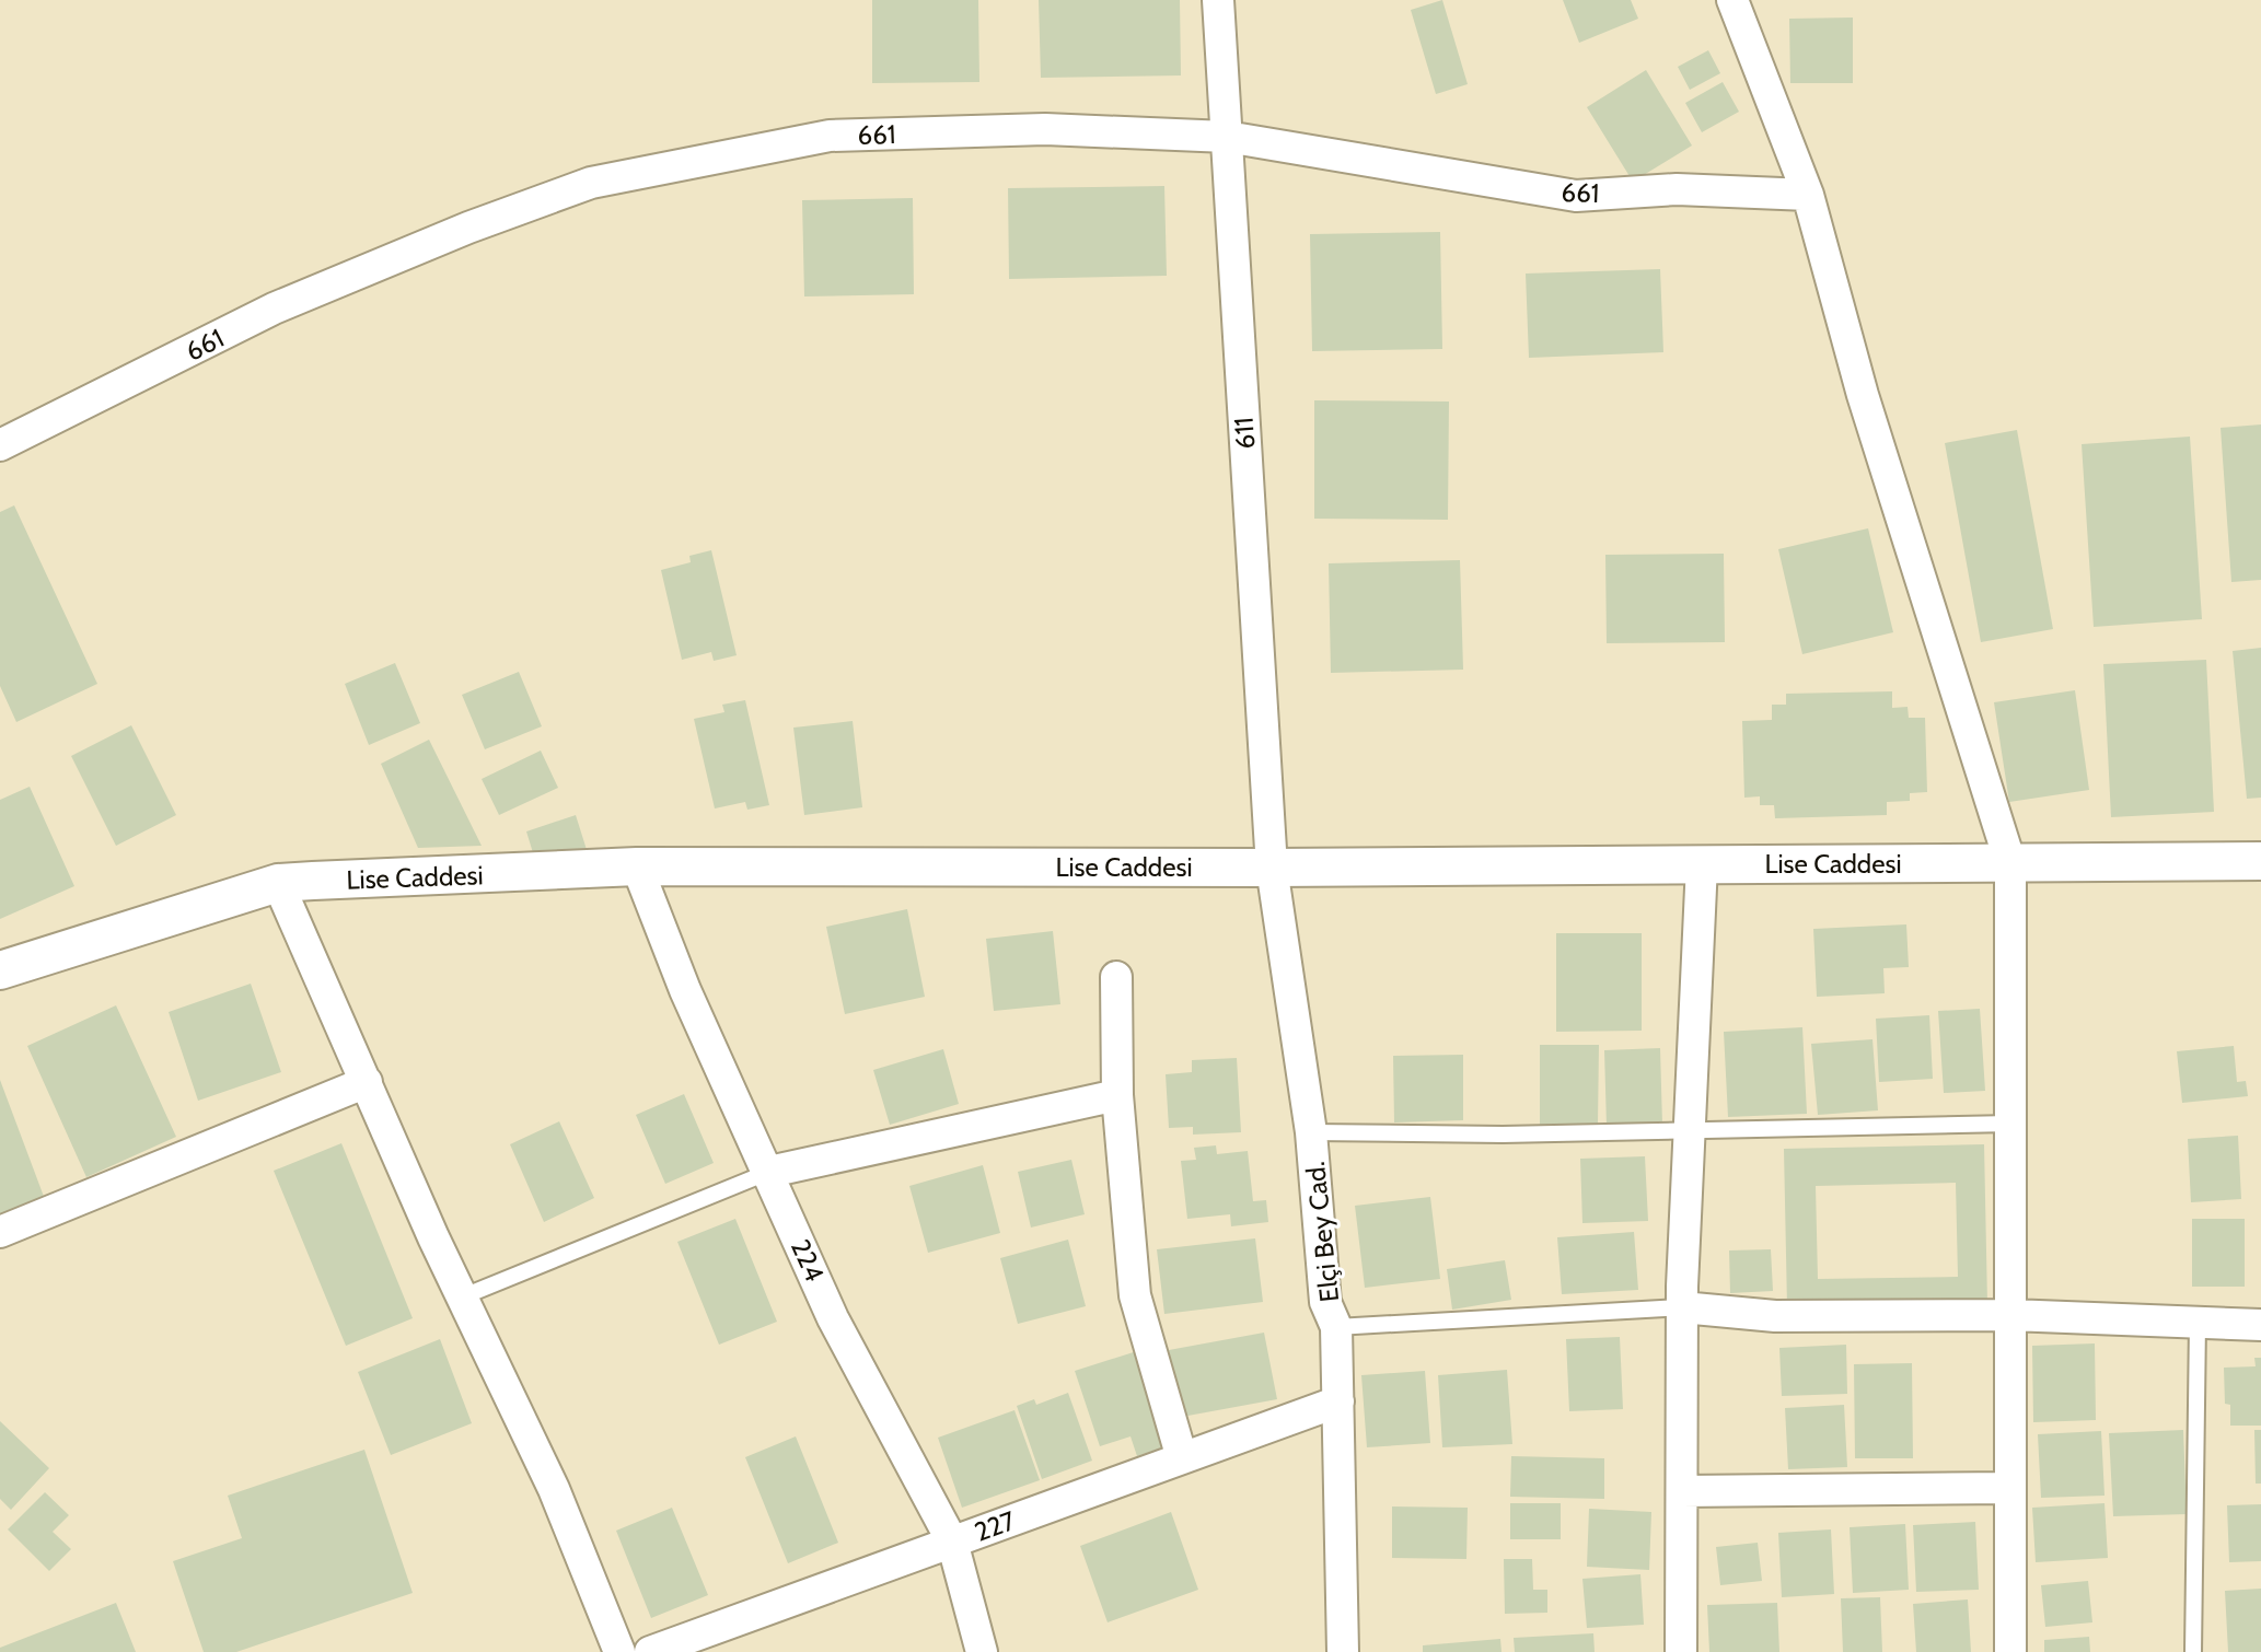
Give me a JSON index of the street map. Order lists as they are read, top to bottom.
{
  "streets": {
    "street": [
      "661",
      "611",
      "Lise Caddesi",
      "Elçi Bey Cad.",
      "224",
      "227"
    ]
  },
  "crossings": [
    ["661", "611"],
    ["611", "Lise Caddesi"],
    ["611", "Elçi Bey Cad."],
    ["Lise Caddesi", "Elçi Bey Cad."],
    ["Lise Caddesi", "224"],
    ["Elçi Bey Cad.", "227"],
    ["224", "227"]
  ]
}
